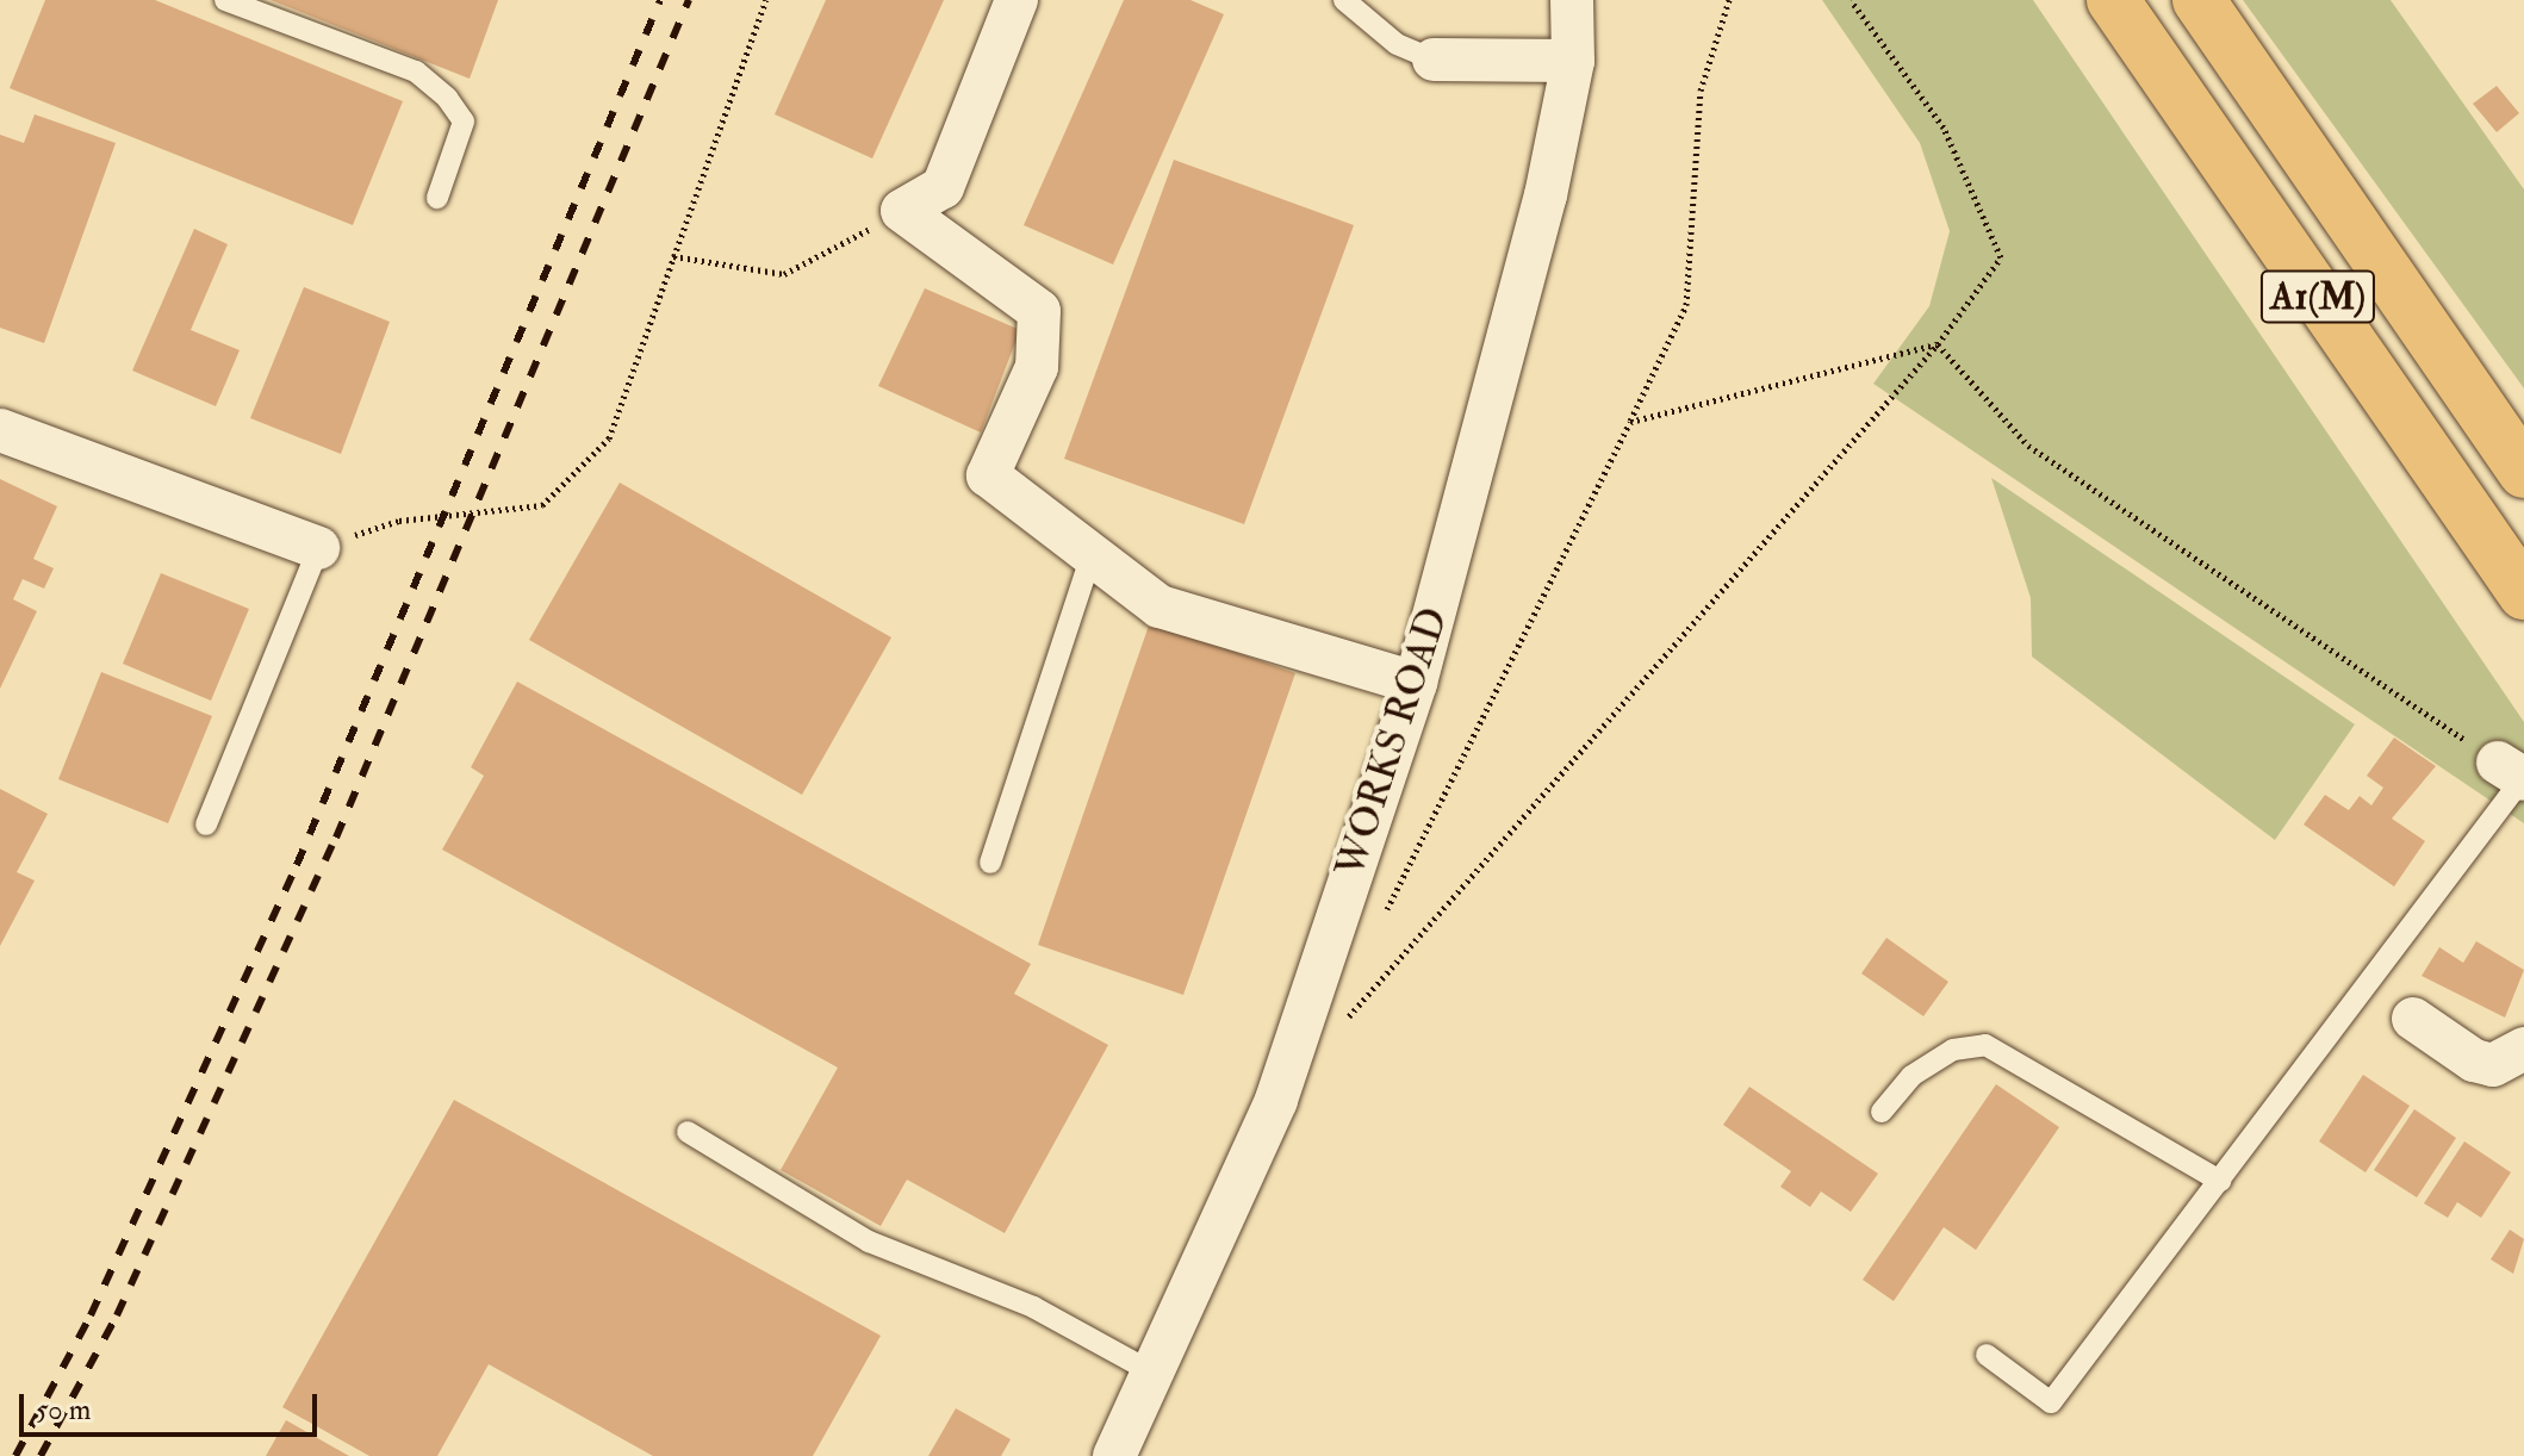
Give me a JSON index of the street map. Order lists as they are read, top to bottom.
{
  "streets": {
    "highway": ["A1(M)"],
    "street": ["WORKS ROAD"]
  },
  "scale_bar": "50 m"
}
